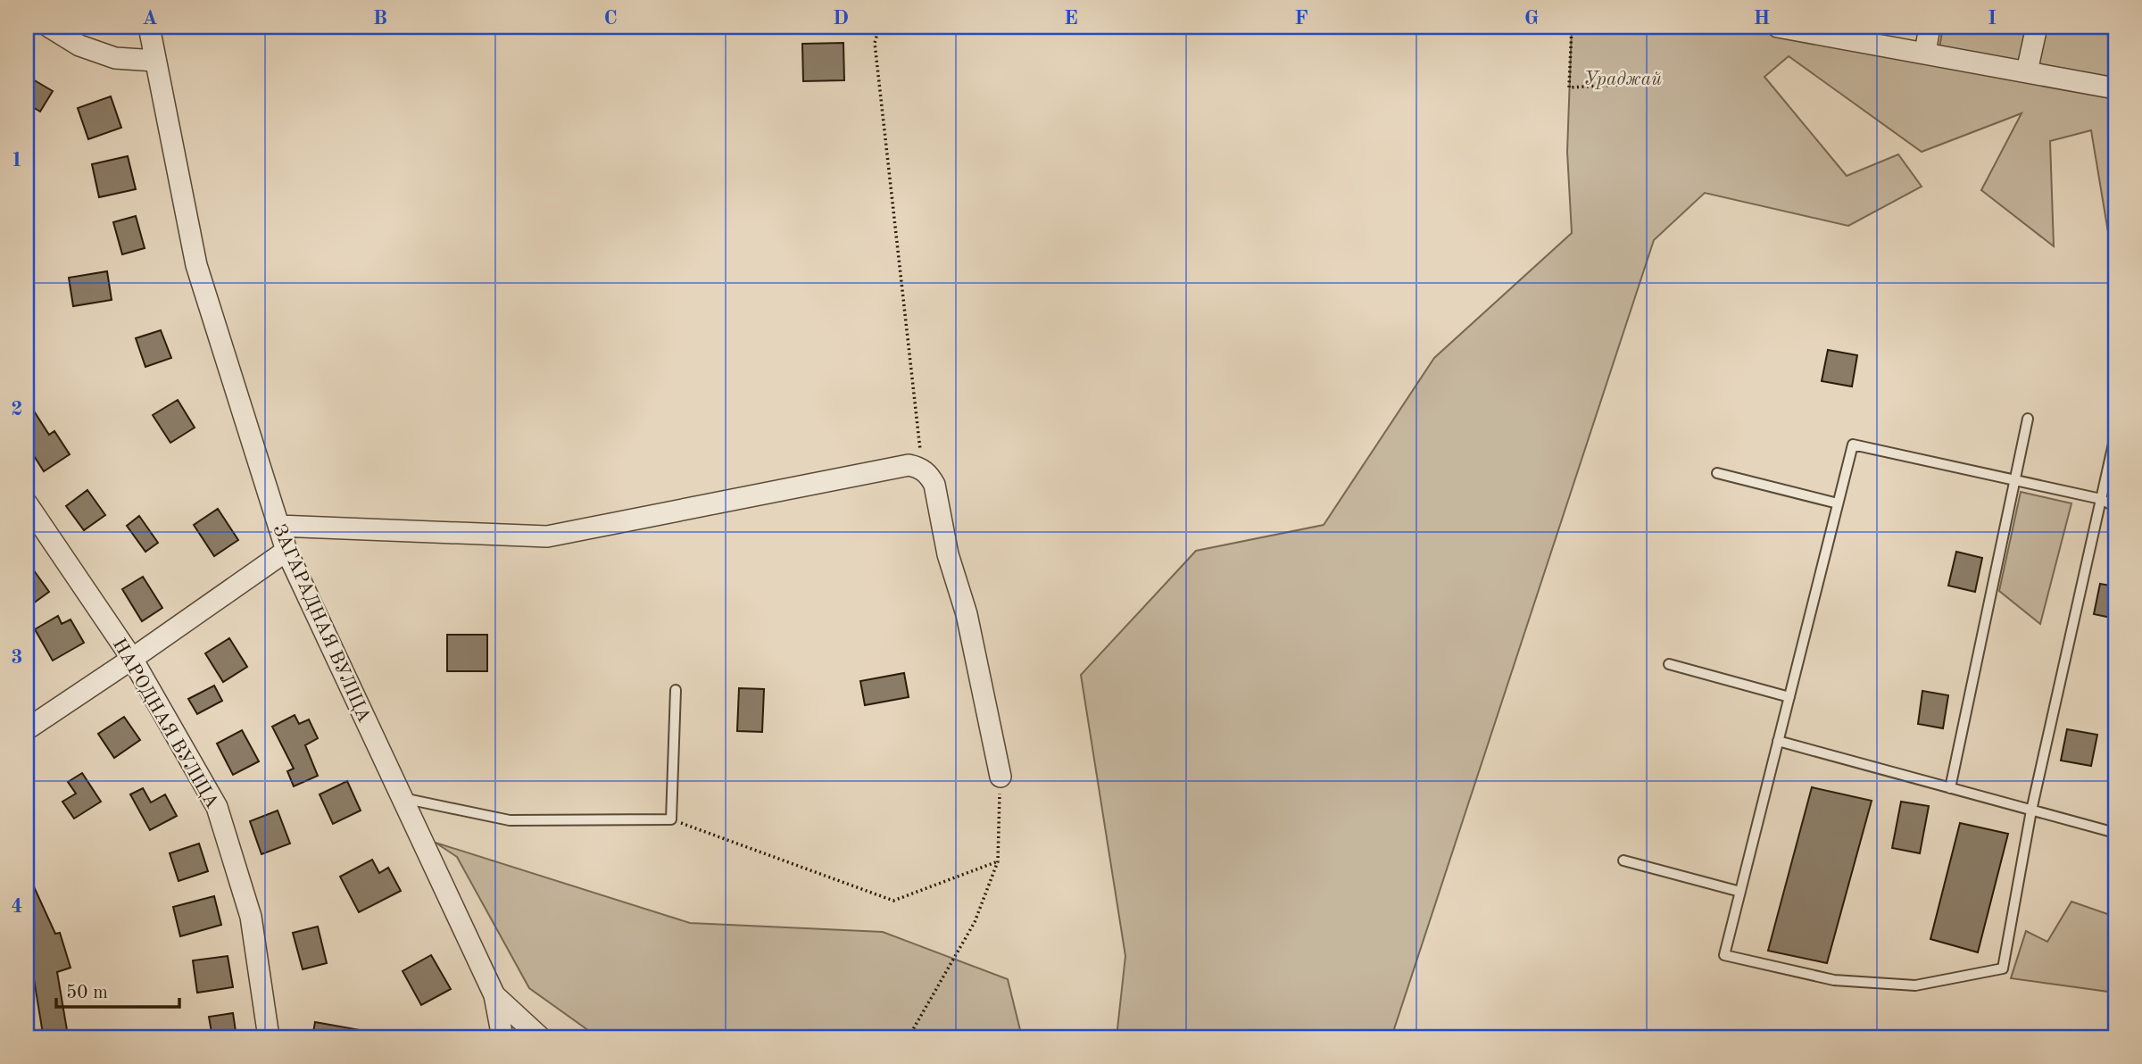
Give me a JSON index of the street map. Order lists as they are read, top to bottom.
{
  "streets": {
    "street": ["ЗАГАРАДНАЯ ВУЛІЦА", "НАРОДНАЯ ВУЛІЦА"]
  },
  "parks": ["Ураджай"],
  "scale_bar": "50 m",
  "grid": {
    "columns": [
      "A",
      "B",
      "C",
      "D",
      "E",
      "F",
      "G",
      "H",
      "I"
    ],
    "rows": [
      "1",
      "2",
      "3",
      "4"
    ]
  }
}
